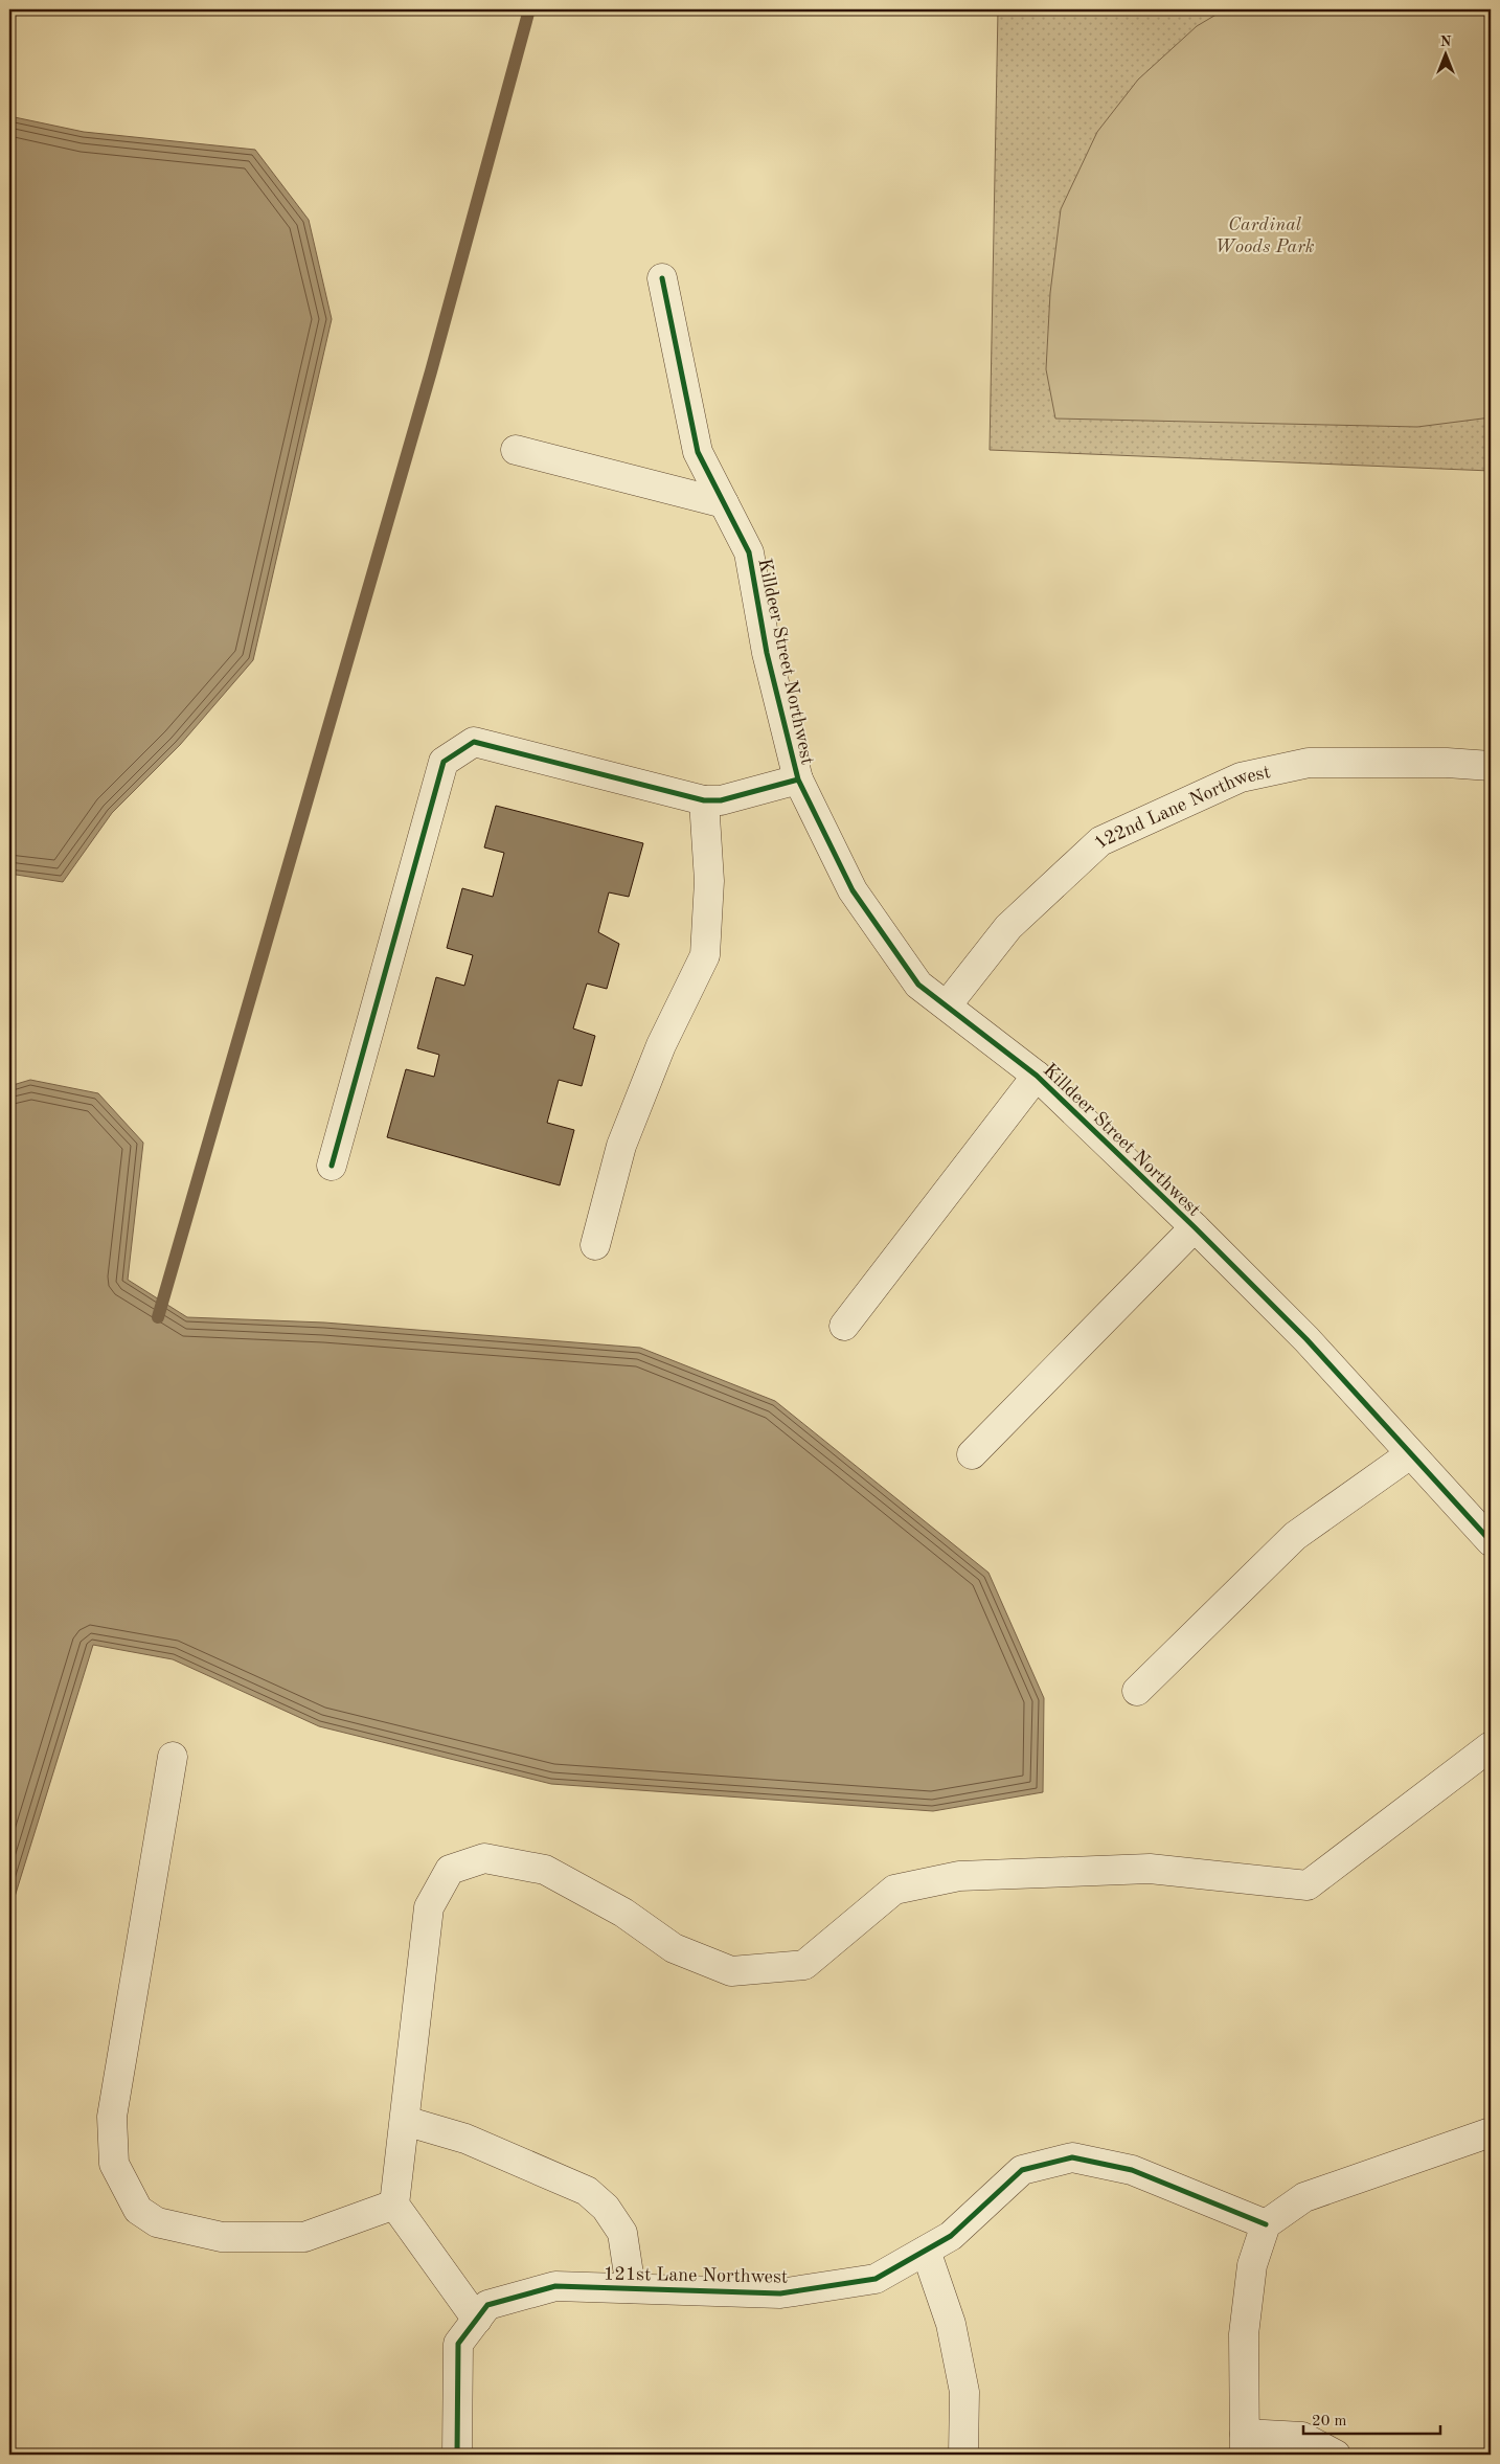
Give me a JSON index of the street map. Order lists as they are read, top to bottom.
{
  "streets": {
    "street": ["Killdeer Street Northwest", "122nd Lane Northwest", "121st Lane Northwest"]
  },
  "crossings": [
    ["Killdeer Street Northwest", "122nd Lane Northwest"]
  ],
  "parks": ["Cardinal Woods Park"],
  "scale_bar": "20 m",
  "north": "top"
}
